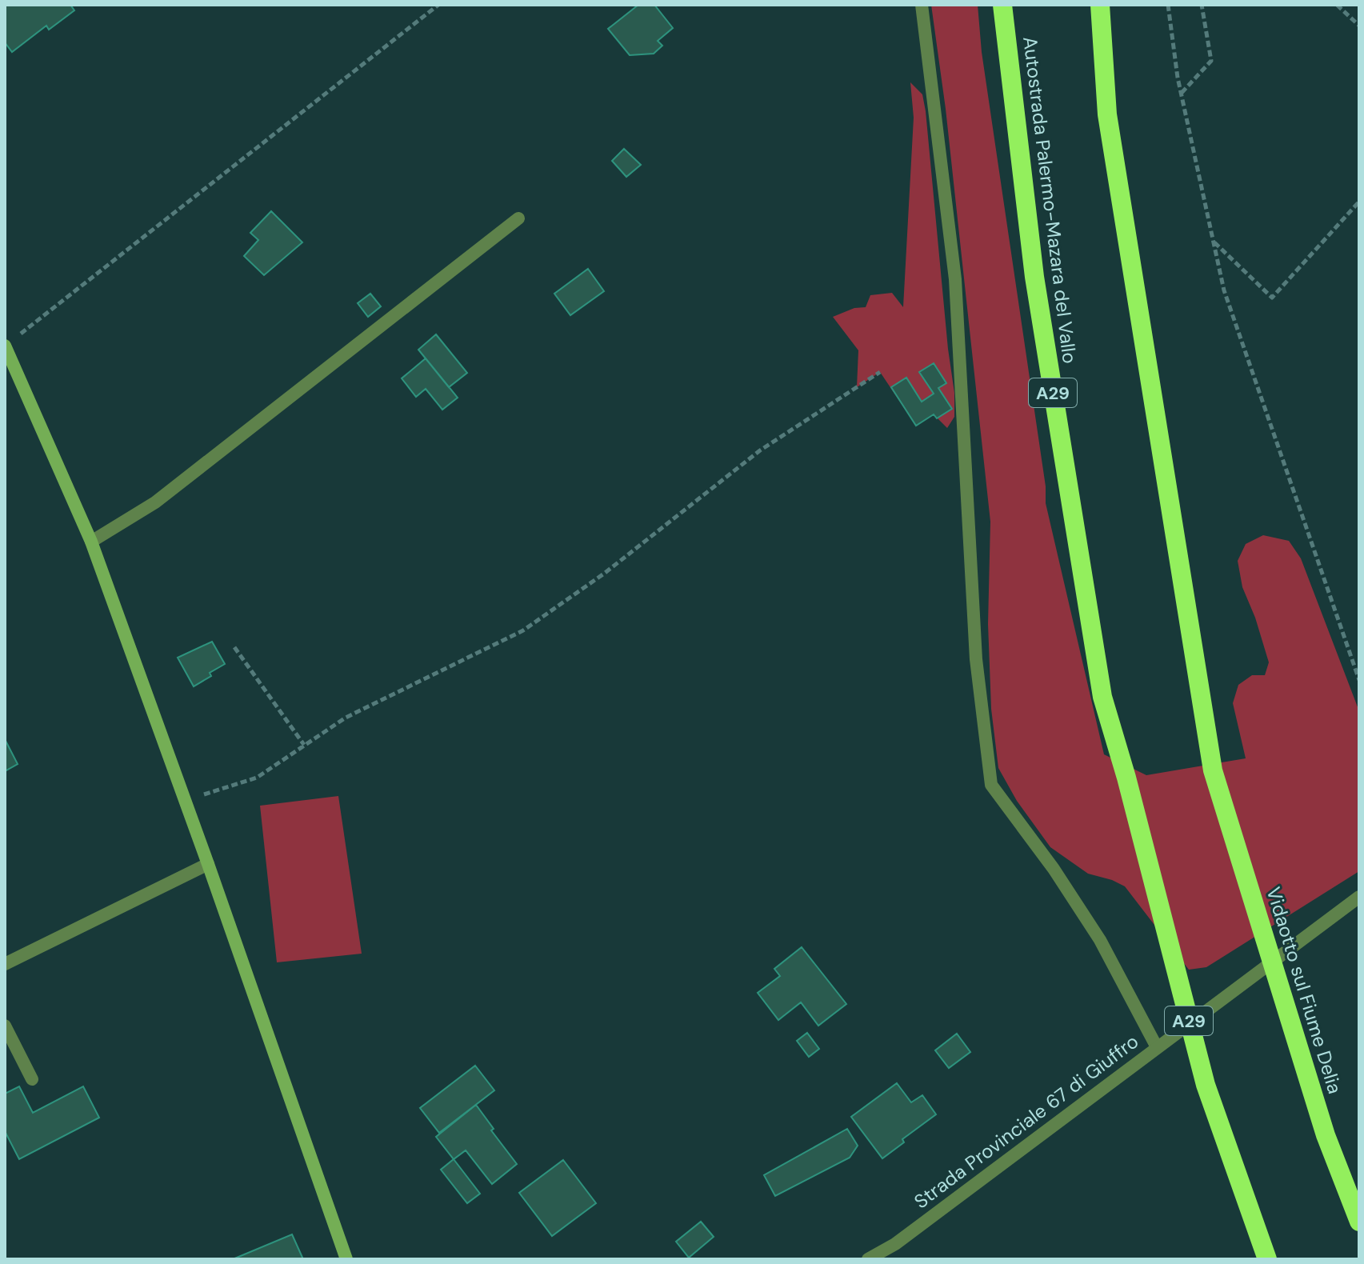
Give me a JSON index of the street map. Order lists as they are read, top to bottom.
{
  "streets": {
    "highway": ["Autostrada Palermo-Mazara del Vallo", "A29", "Vidaotto sul Fiume Delia"],
    "street": ["Strada Provinciale 67 di Giuffro"]
  }
}
